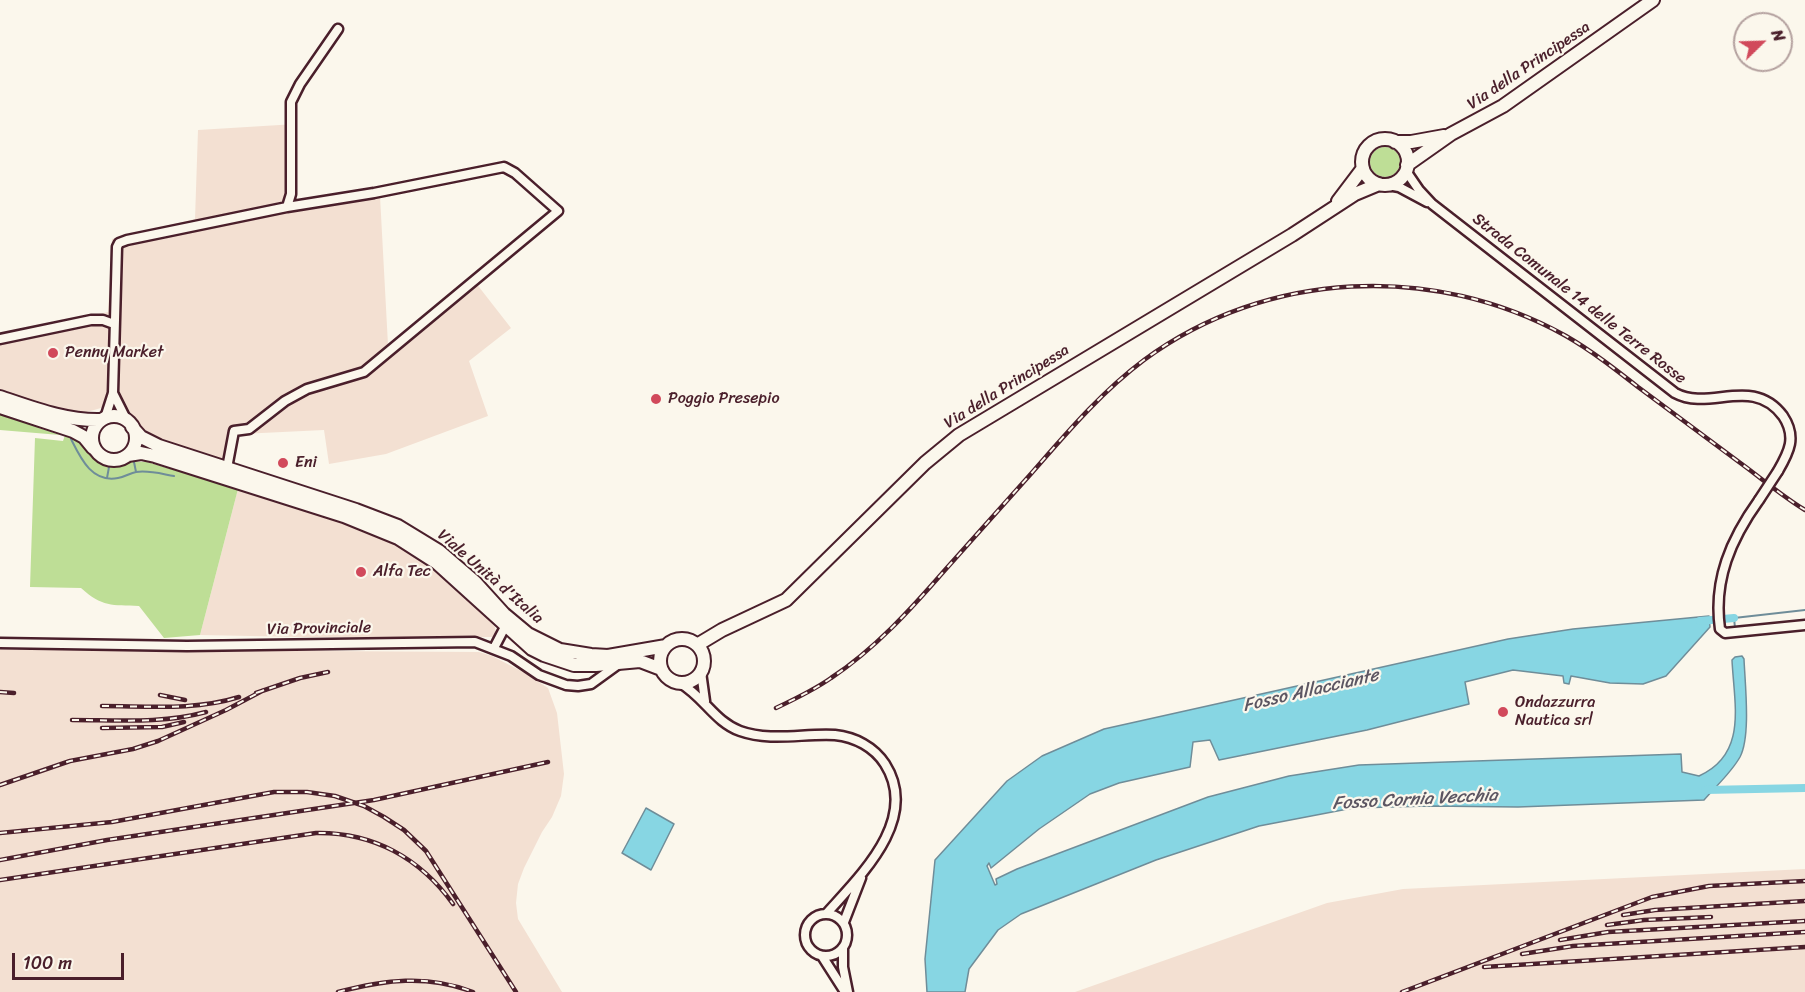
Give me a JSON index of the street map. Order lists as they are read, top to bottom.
{
  "streets": {
    "main road": ["Via della Principessa", "Viale Unità d'Italia"],
    "street": ["Strada Comunale 14 delle Terre Rosse", "Via Provinciale"]
  },
  "crossings": [
    ["Via della Principessa", "Strada Comunale 14 delle Terre Rosse"],
    ["Via della Principessa", "Viale Unità d'Italia"],
    ["Viale Unità d'Italia", "Via Provinciale"]
  ],
  "water": ["Fosso Allacciante", "Fosso Cornia Vecchia"],
  "places": [
    "Penny Market",
    "Poggio Presepio",
    "Eni",
    "Alfa Tec",
    "Ondazzurra Nautica srl"
  ],
  "scale_bar": "100 m",
  "north": "top right"
}
